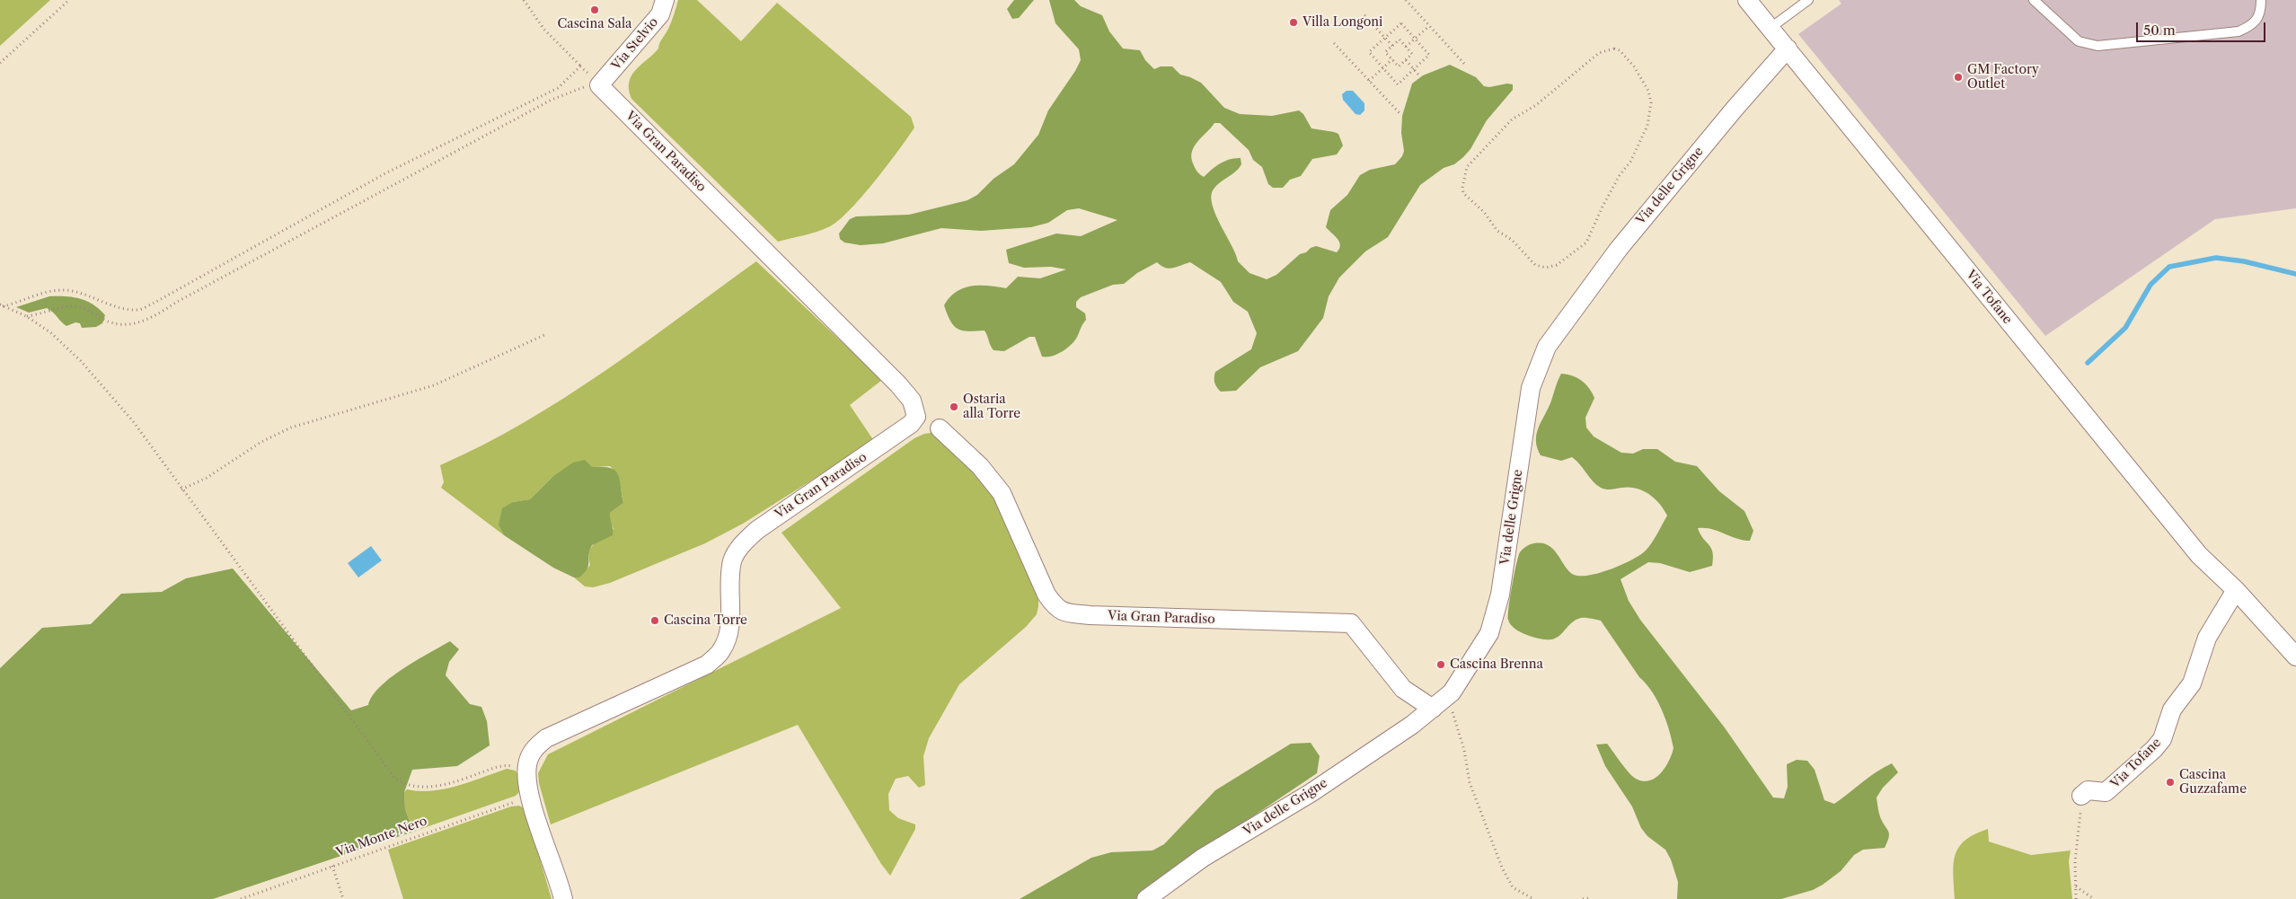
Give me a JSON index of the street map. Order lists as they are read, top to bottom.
{
  "streets": {
    "street": [
      "Via Stelvio",
      "Via Gran Paradiso",
      "Via delle Grigne",
      "Via Tofane"
    ],
    "path": ["Via Monte Nero"]
  },
  "crossings": [
    ["Via Stelvio", "Via Gran Paradiso"],
    ["Via Gran Paradiso", "Via delle Grigne"],
    ["Via Gran Paradiso", "Via Monte Nero"],
    ["Via delle Grigne", "Via Tofane"]
  ],
  "places": [
    "Cascina Sala",
    "Villa Longoni",
    "GM Factory Outlet",
    "Ostaria alla Torre",
    "Cascina Torre",
    "Cascina Brenna",
    "Cascina Guzzafame"
  ],
  "scale_bar": "50 m"
}
